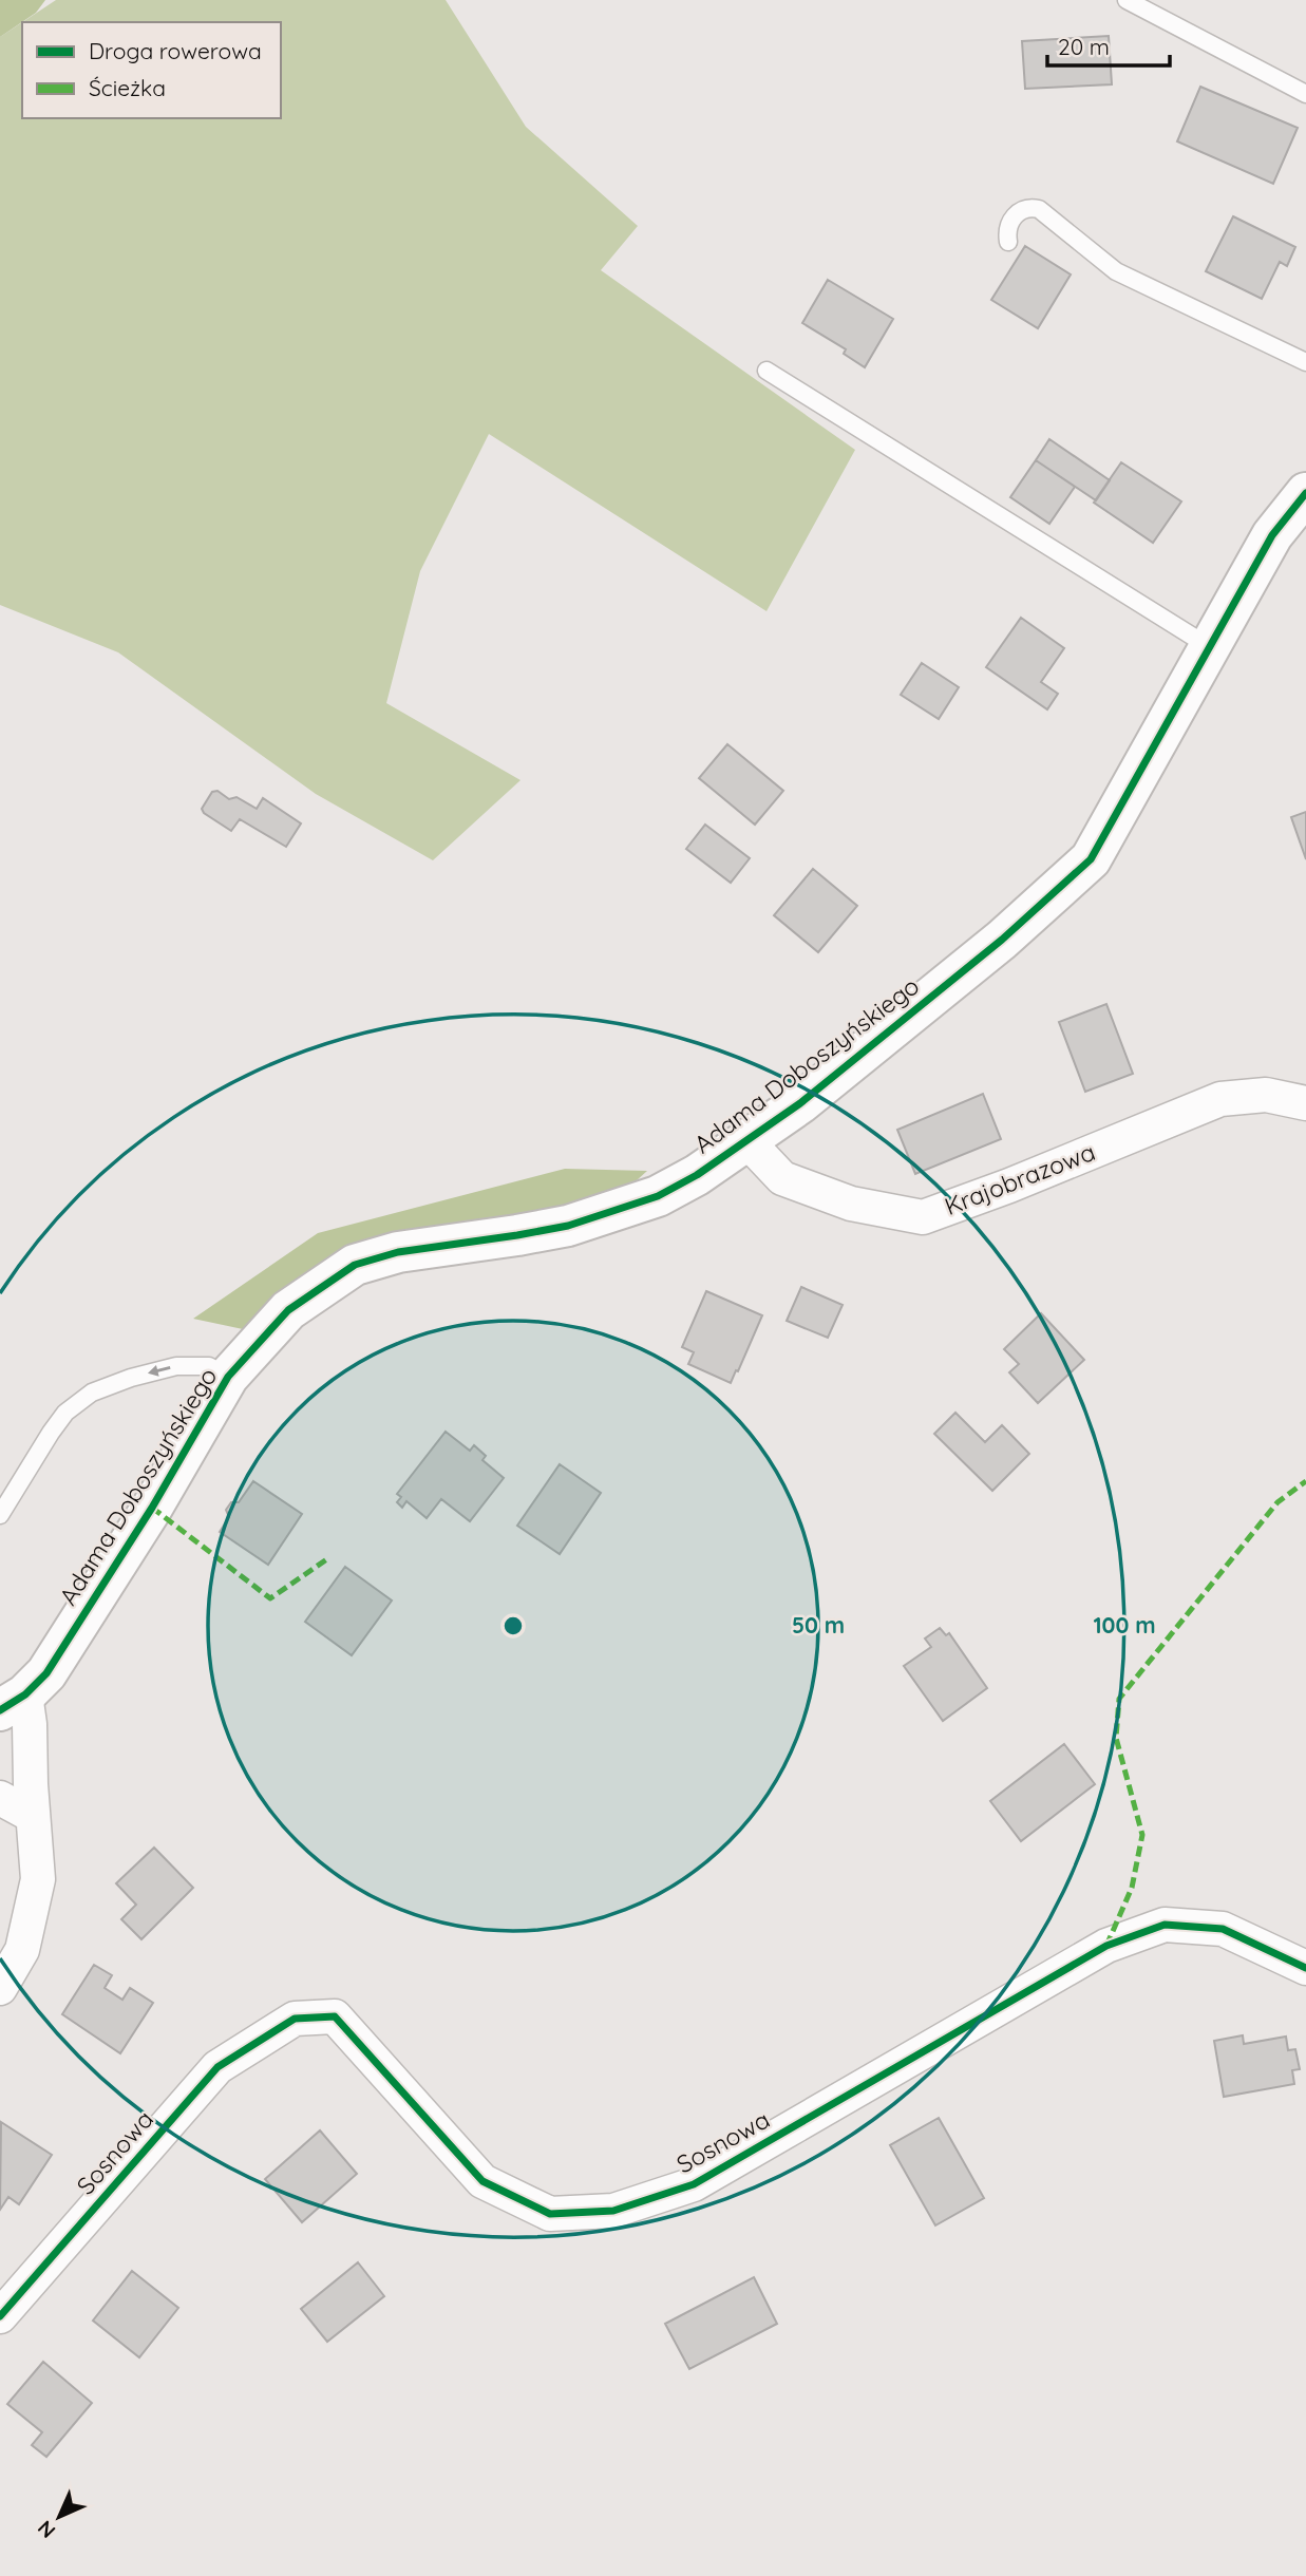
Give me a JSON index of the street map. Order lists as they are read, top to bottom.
{
  "streets": {
    "street": ["Adama Doboszyńskiego", "Krajobrazowa", "Sosnowa"]
  },
  "crossings": [
    ["Adama Doboszyńskiego", "Krajobrazowa"]
  ],
  "legend": ["Droga rowerowa", "Ścieżka"],
  "scale_bar": "20 m",
  "north": "bottom left",
  "rings": ["50 m", "100 m"]
}
